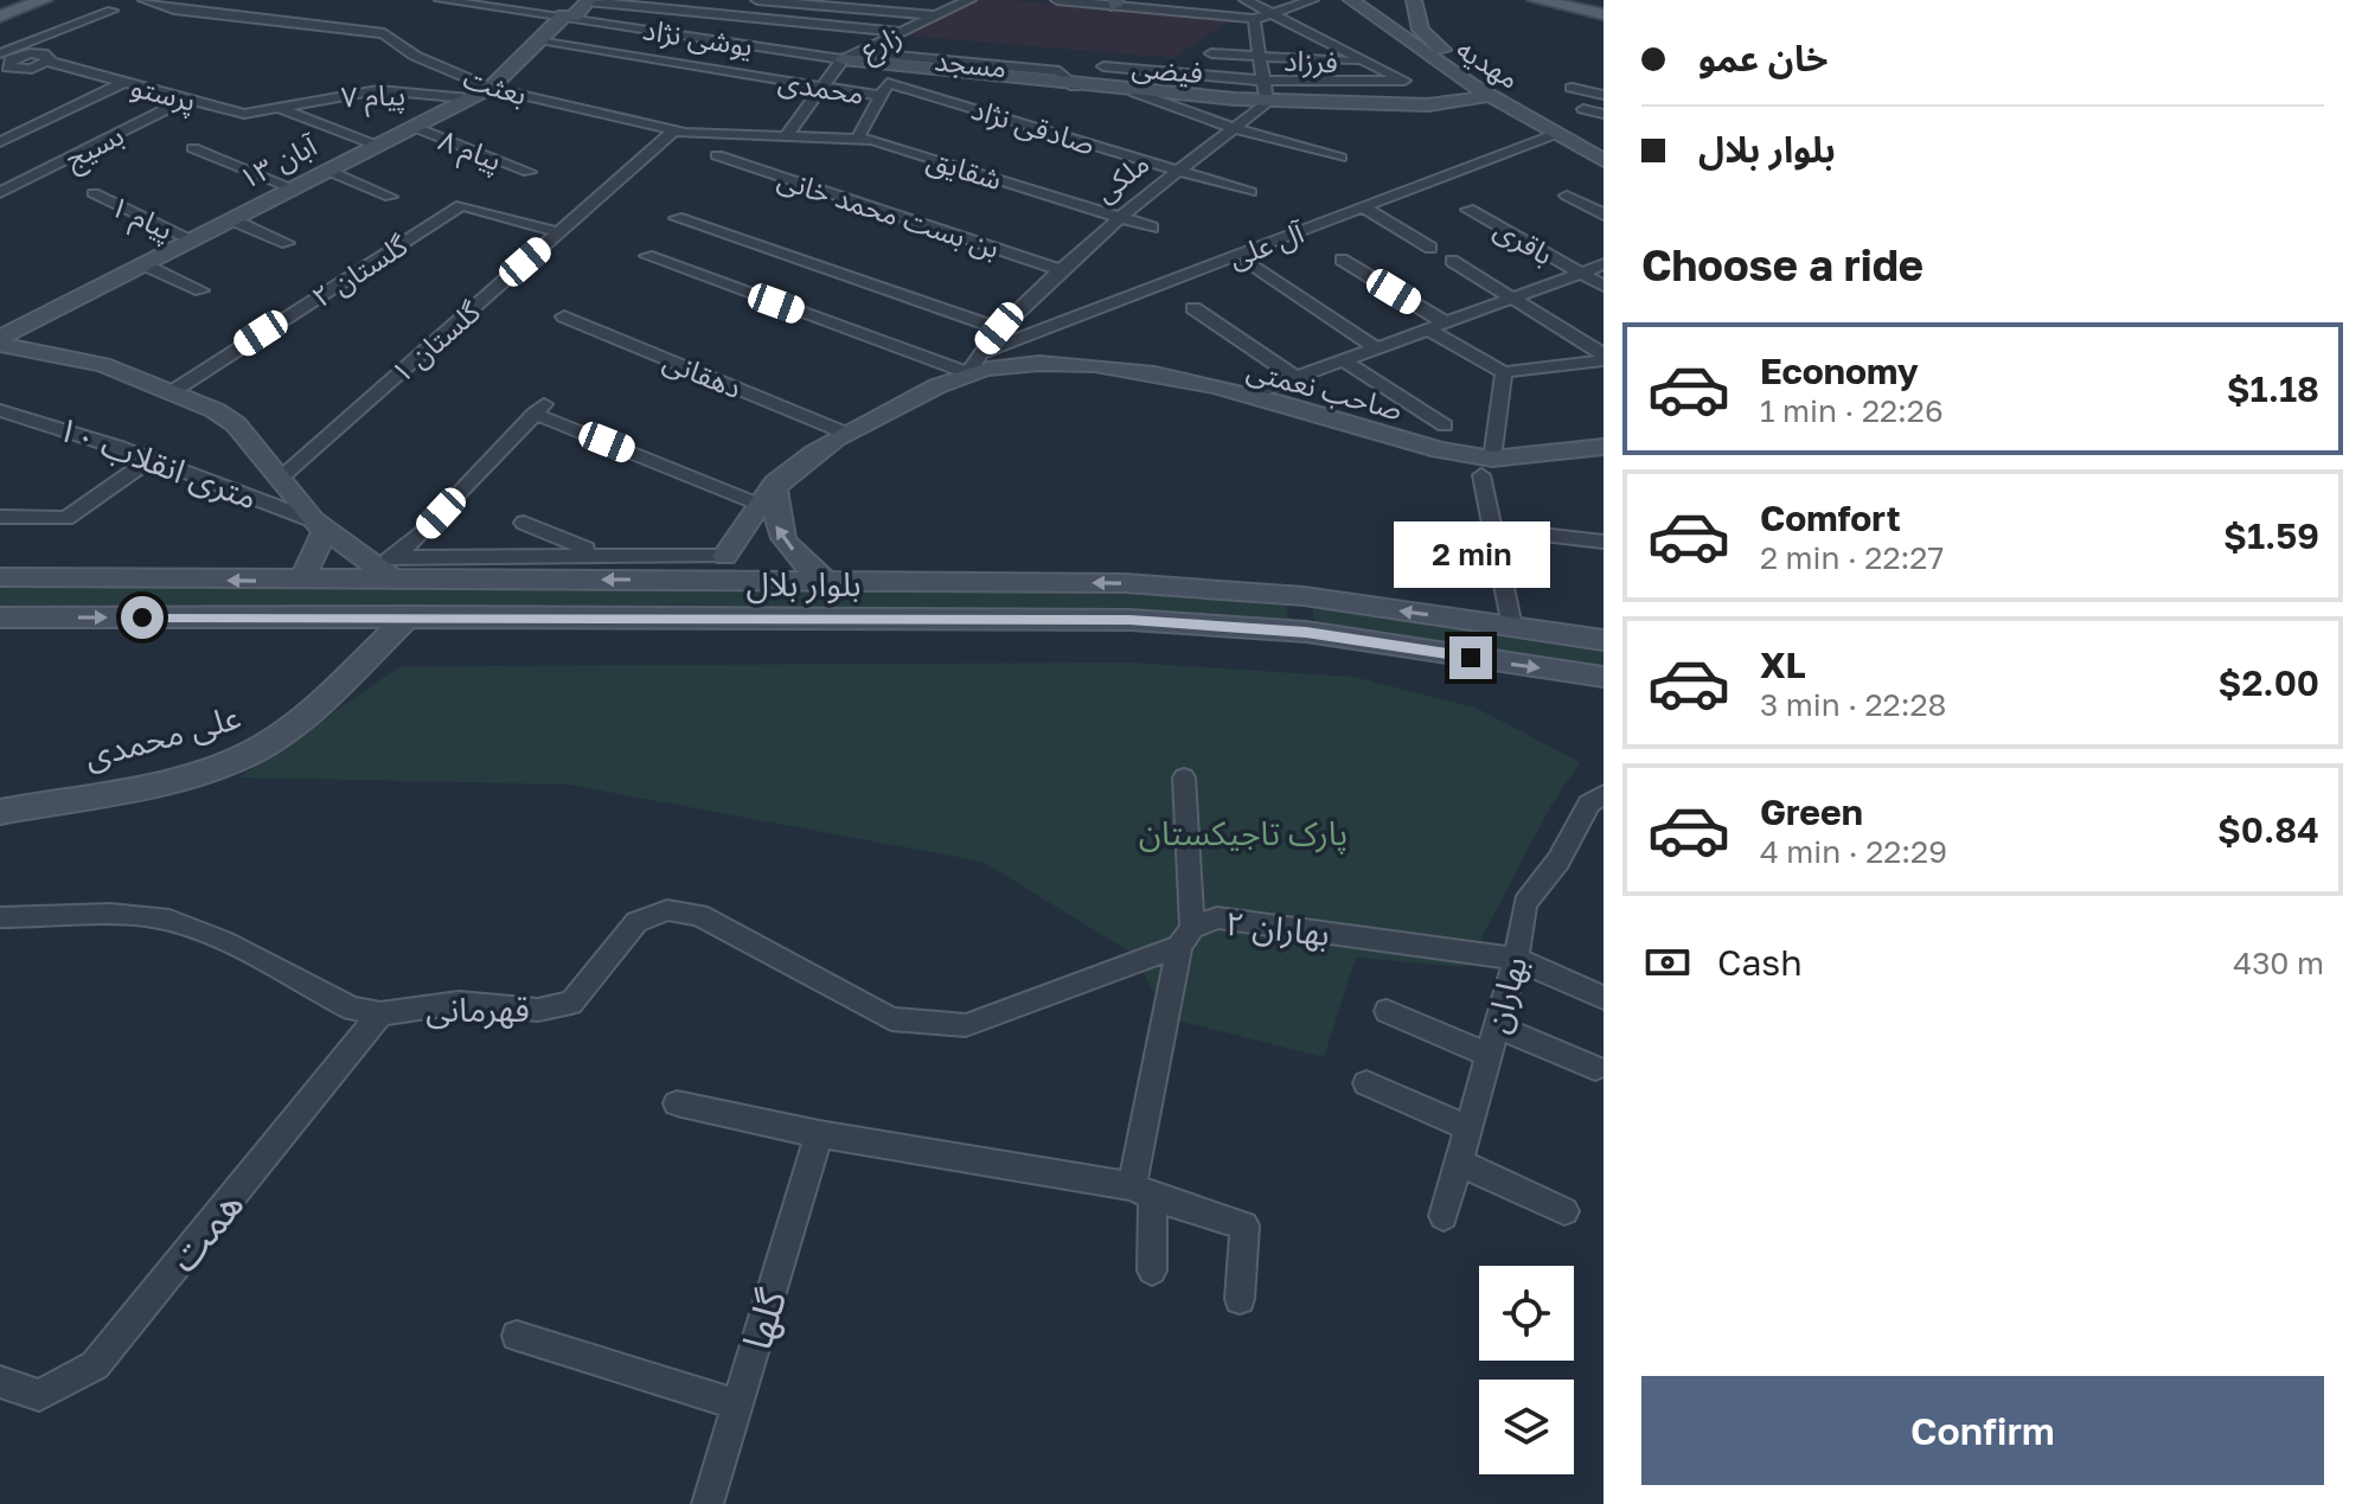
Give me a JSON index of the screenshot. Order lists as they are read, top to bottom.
{
  "streets": {
    "street": [
      "یوشی نژاد",
      "زارع",
      "فرزاد",
      "مسجد",
      "مهدیه",
      "فیضی",
      "بعثت",
      "محمدی",
      "پرستو",
      "پیام ۷",
      "صادقی نژاد",
      "بسیج",
      "پیام ۸",
      "۱۳ آبان",
      "شقایق",
      "ملکی",
      "بن بست محمد خانی",
      "پیام ۱",
      "باقری",
      "آل علی",
      "گلستان ۲",
      "گلستان ۱",
      "دهقانی",
      "صاحب نعمتی",
      "۱۰ متری انقلاب",
      "بلوار بلال",
      "علی محمدی",
      "بهاران ۲",
      "بهاران",
      "قهرمانی",
      "همت",
      "گلها"
    ]
  },
  "crossings": [
    ["یوشی نژاد", "زارع"],
    ["یوشی نژاد", "فیضی"],
    ["یوشی نژاد", "۱۳ آبان"],
    ["زارع", "مسجد"],
    ["زارع", "فیضی"],
    ["مسجد", "فیضی"],
    ["مهدیه", "آل علی"],
    ["فیضی", "ملکی"],
    ["بعثت", "۱۳ آبان"],
    ["بعثت", "شقایق"],
    ["بعثت", "گلستان ۱"],
    ["محمدی", "صادقی نژاد"],
    ["محمدی", "۱۳ آبان"],
    ["پرستو", "پیام ۷"],
    ["پرستو", "بسیج"],
    ["پیام ۷", "۱۳ آبان"],
    ["صادقی نژاد", "ملکی"],
    ["پیام ۸", "۱۳ آبان"],
    ["۱۳ آبان", "پیام ۱"],
    ["شقایق", "ملکی"],
    ["ملکی", "بن بست محمد خانی"],
    ["ملکی", "آل علی"],
    ["ملکی", "دهقانی"],
    ["ملکی", "صاحب نعمتی"],
    ["آل علی", "صاحب نعمتی"],
    ["گلستان ۲", "گلستان ۱"],
    ["بلوار بلال", "علی محمدی"],
    ["بهاران ۲", "بهاران"],
    ["بهاران ۲", "قهرمانی"],
    ["قهرمانی", "همت"]
  ],
  "parks": ["پارک تاجیکستان"],
  "page": {
    "banner": ["خان عمو", "بلوار بلال"],
    "heading": "Choose a ride",
    "list": [
      {
        "name": "Economy",
        "note": "1 min · 22:26",
        "value": "$1.18"
      },
      {
        "name": "Comfort",
        "note": "2 min · 22:27",
        "value": "$1.59"
      },
      {
        "name": "XL",
        "note": "3 min · 22:28",
        "value": "$2.00"
      },
      {
        "name": "Green",
        "note": "4 min · 22:29",
        "value": "$0.84"
      }
    ],
    "bubble": "2 min",
    "pay": ["Cash", "430 m"],
    "buttons": "Confirm"
  }
}
